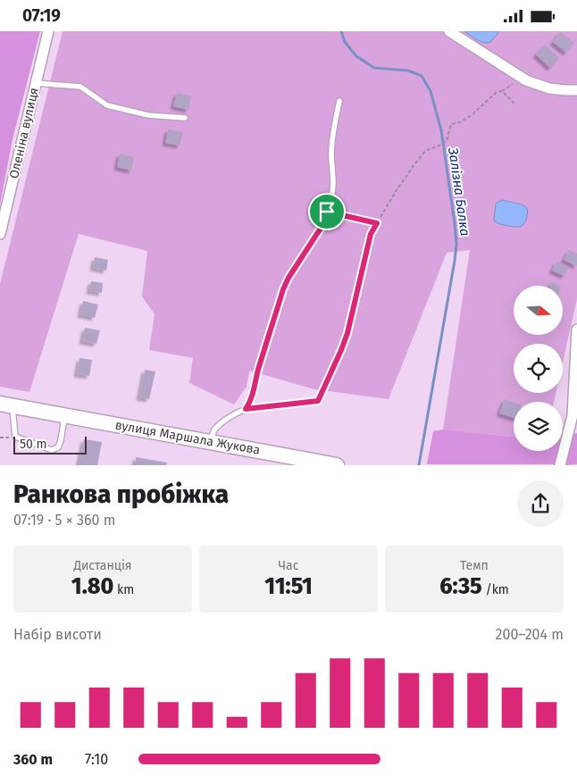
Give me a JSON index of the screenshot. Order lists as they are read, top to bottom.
{
  "streets": {
    "main road": ["вулиця Маршала Жукова"]
  },
  "water": ["Залізна Балка"],
  "scale_bar": "50 m",
  "north": "right",
  "page": {
    "status": "07:19",
    "scale": "50 m",
    "heading": ["Ранкова пробіжка", "07:19 · 5 × 360 m"],
    "stats": [
      ["Дистанція", "1.80 km"],
      ["Час", "11:51"],
      ["Темп", "6:35 /km"]
    ],
    "chart": ["Набір висоти", "200–204 m"],
    "list": [
      {
        "name": "360 m",
        "note": "7:10"
      }
    ]
  }
}
